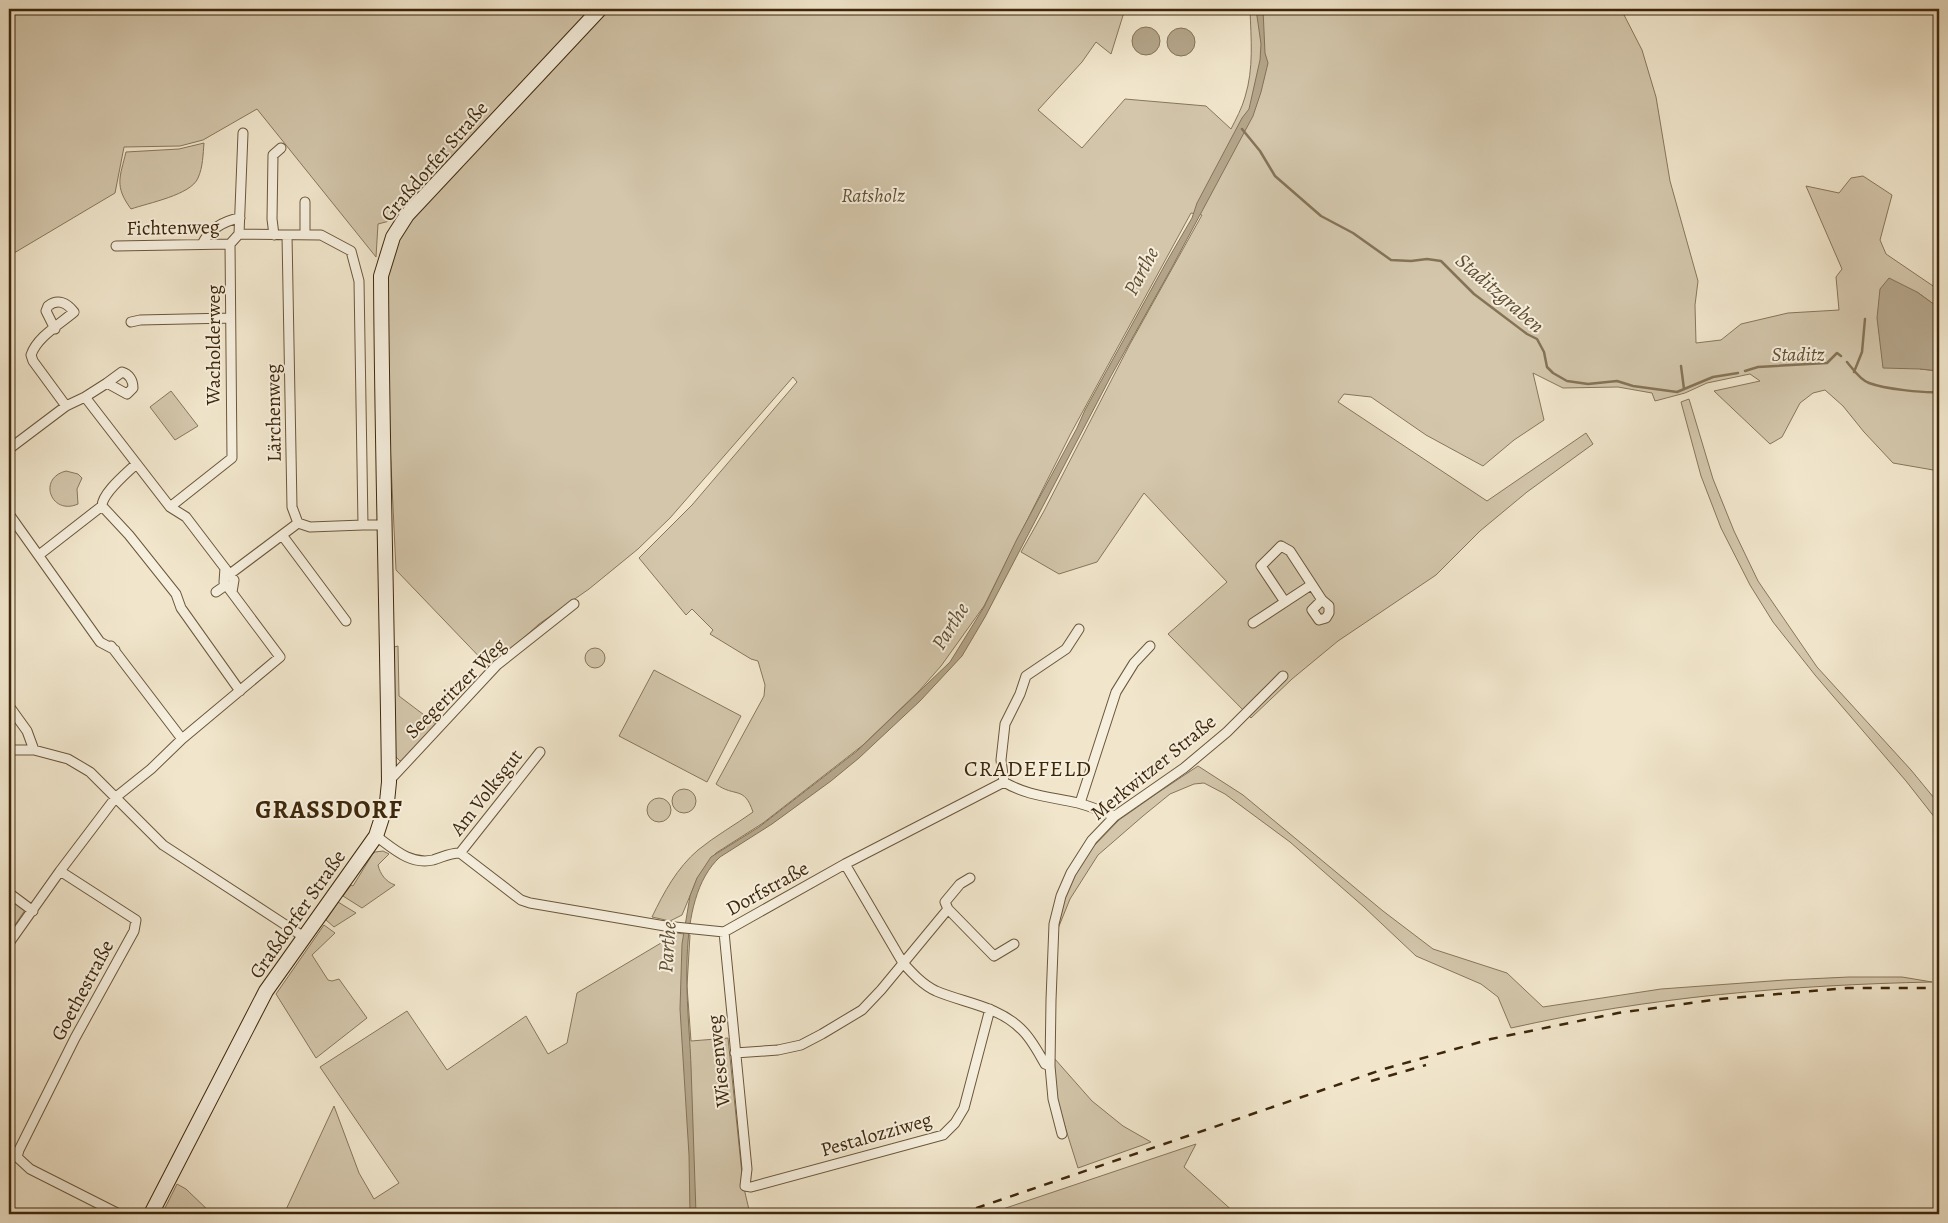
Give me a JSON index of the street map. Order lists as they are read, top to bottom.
{
  "streets": {
    "street": [
      "Graßdorfer Straße",
      "Fichtenweg",
      "Wacholderweg",
      "Lärchenweg",
      "Seegeritzer Weg",
      "Merkwitzer Straße",
      "Am Volksgut",
      "Dorfstraße",
      "Goethestraße",
      "Wiesenweg",
      "Pestalozziweg"
    ]
  },
  "crossings": [
    ["Graßdorfer Straße", "Seegeritzer Weg"],
    ["Fichtenweg", "Wacholderweg"],
    ["Am Volksgut", "Dorfstraße"],
    ["Dorfstraße", "Wiesenweg"],
    ["Wiesenweg", "Pestalozziweg"]
  ],
  "districts": ["CRADEFELD", "GRASSDORF"],
  "water": ["Parthe", "Staditzgraben"],
  "parks": ["Ratsholz", "Staditz"]
}
